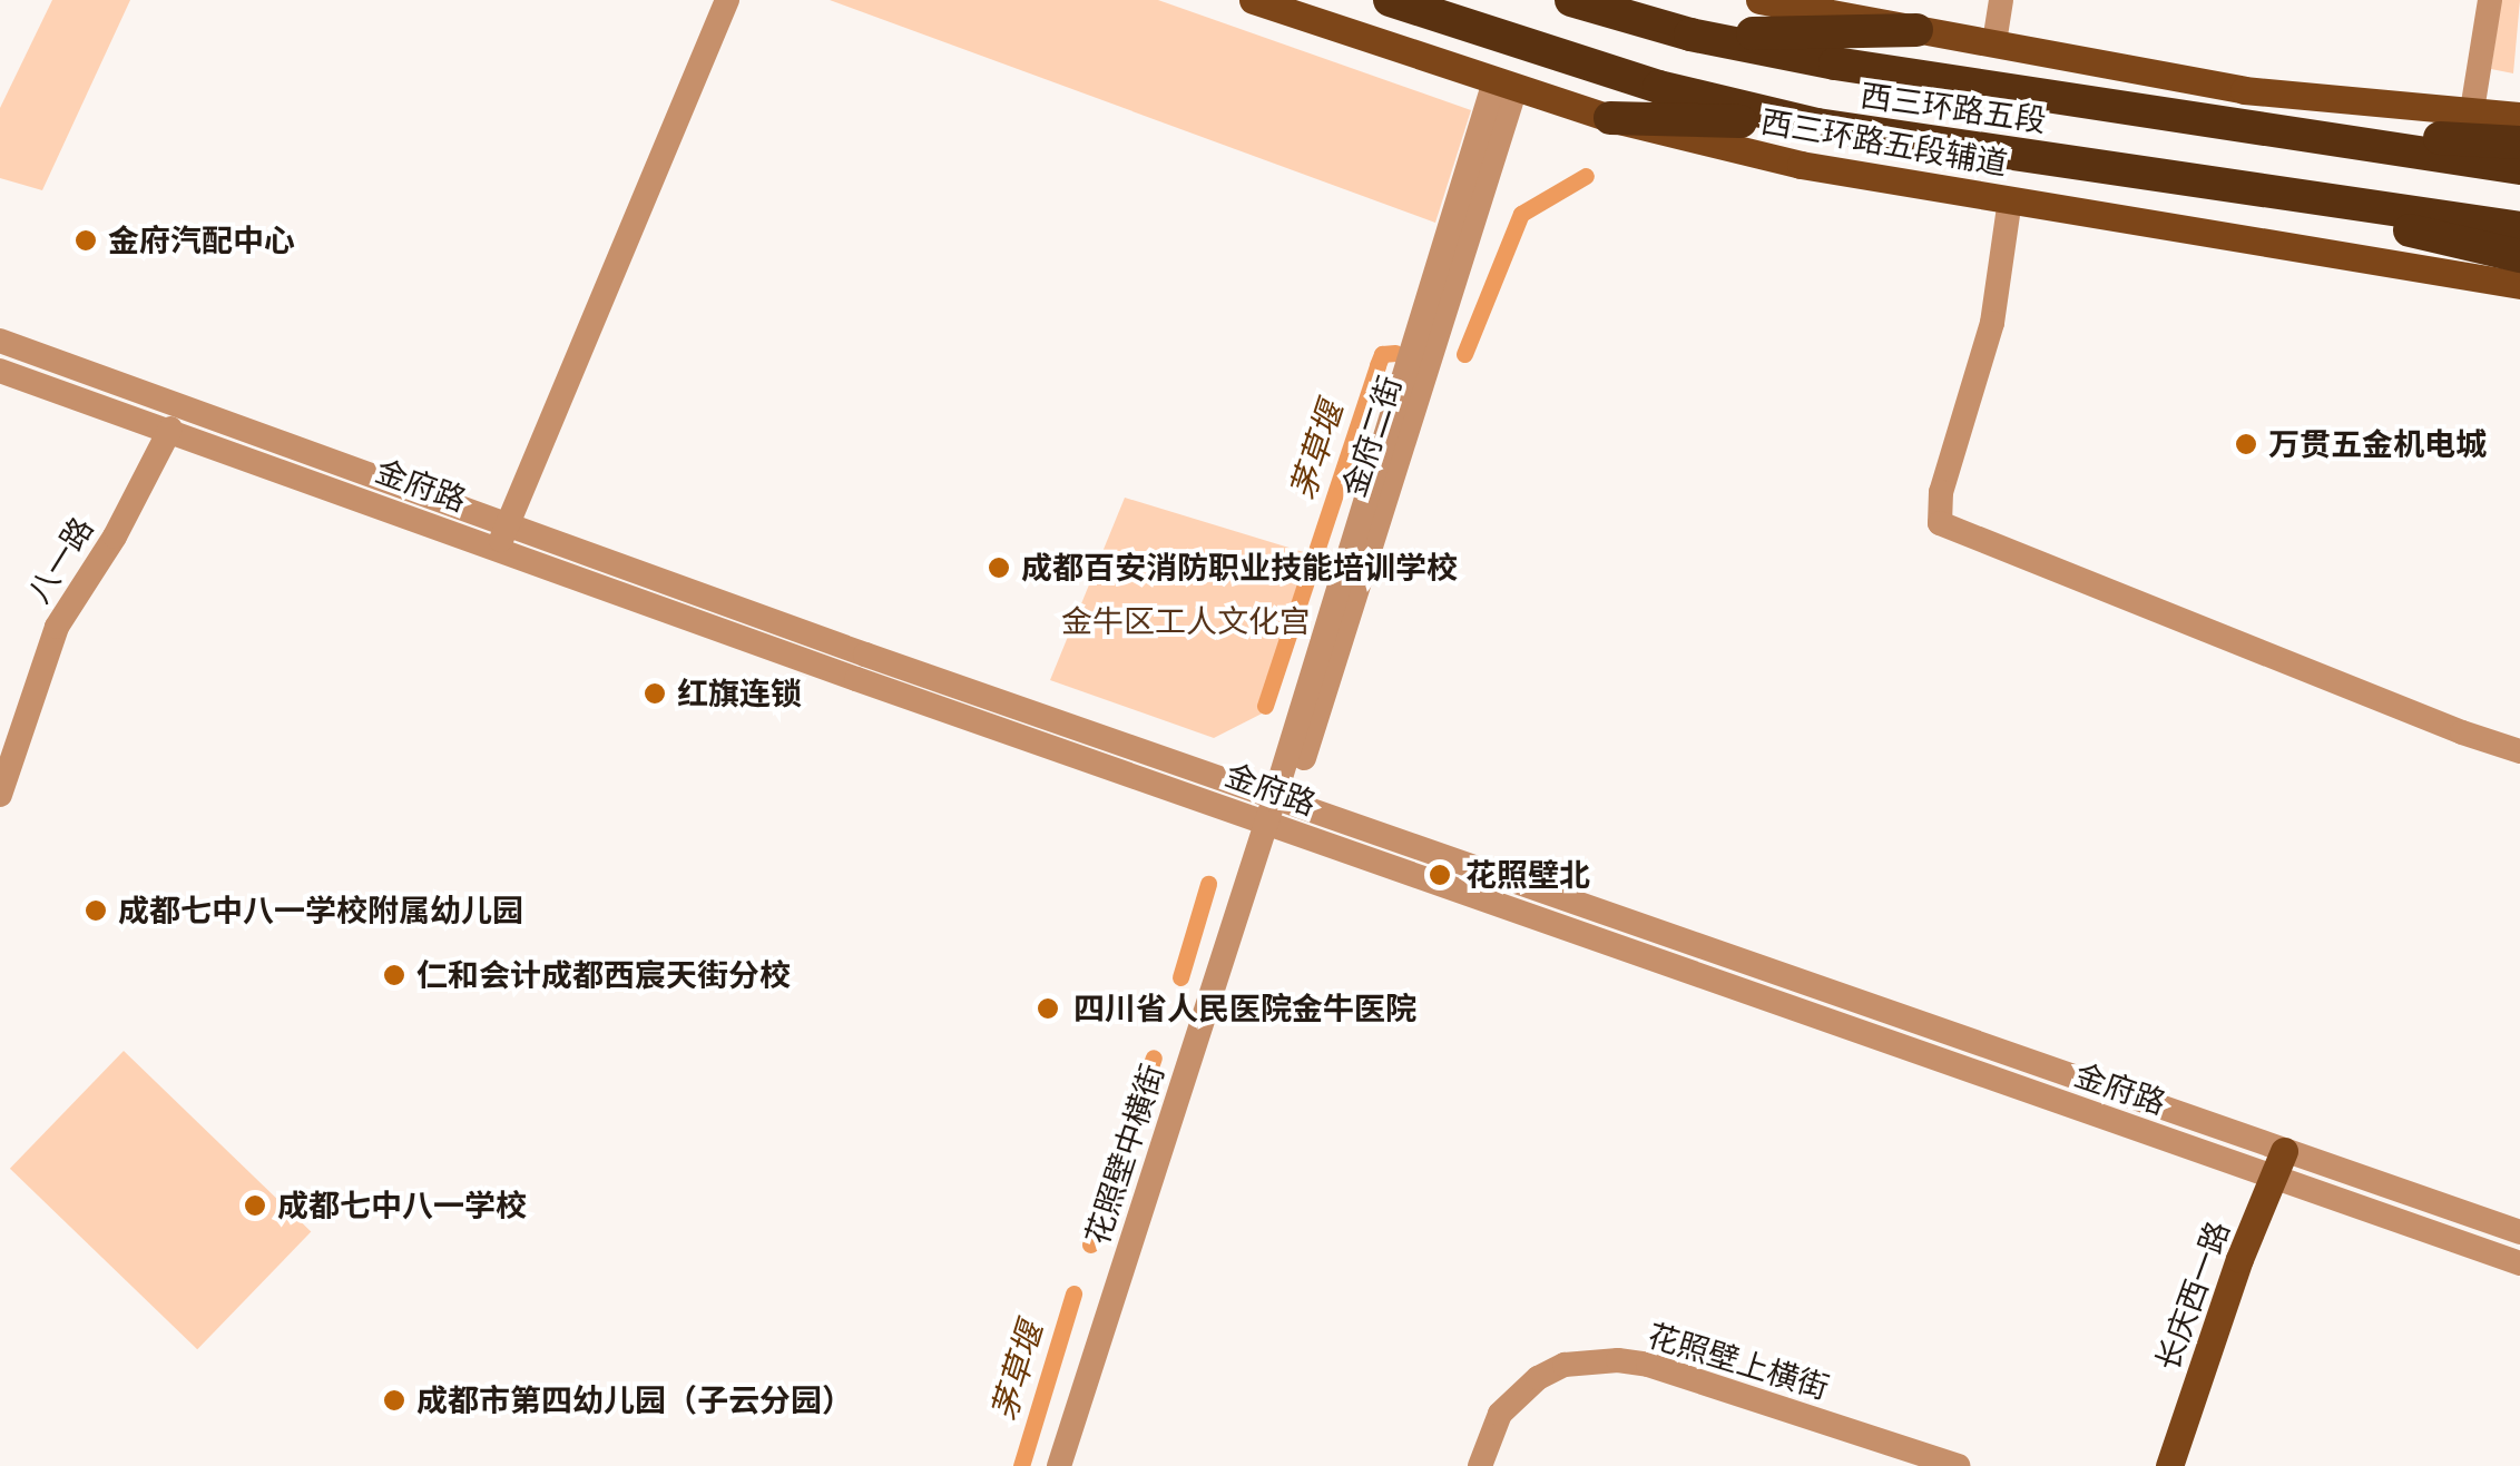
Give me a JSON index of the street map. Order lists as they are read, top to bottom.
{
  "streets": {
    "highway": ["西三环路五段"],
    "main road": ["西三环路五段辅道", "长庆西一路"],
    "street": [
      "金府二街",
      "金府路",
      "八一路",
      "花照壁中横街",
      "花照壁上横街"
    ]
  },
  "crossings": [
    ["西三环路五段辅道", "金府二街"],
    ["金府二街", "金府路"],
    ["金府二街", "花照壁中横街"],
    ["金府路", "八一路"],
    ["金府路", "花照壁中横街"],
    ["金府路", "长庆西一路"]
  ],
  "water": ["茅草堰"],
  "parks": ["金牛区工人文化宫"],
  "places": [
    "金府汽配中心",
    "万贯五金机电城",
    "成都百安消防职业技能培训学校",
    "红旗连锁",
    "花照壁北",
    "成都七中八一学校附属幼儿园",
    "仁和会计成都西宸天街分校",
    "四川省人民医院金牛医院",
    "成都七中八一学校",
    "成都市第四幼儿园（子云分园）"
  ]
}
